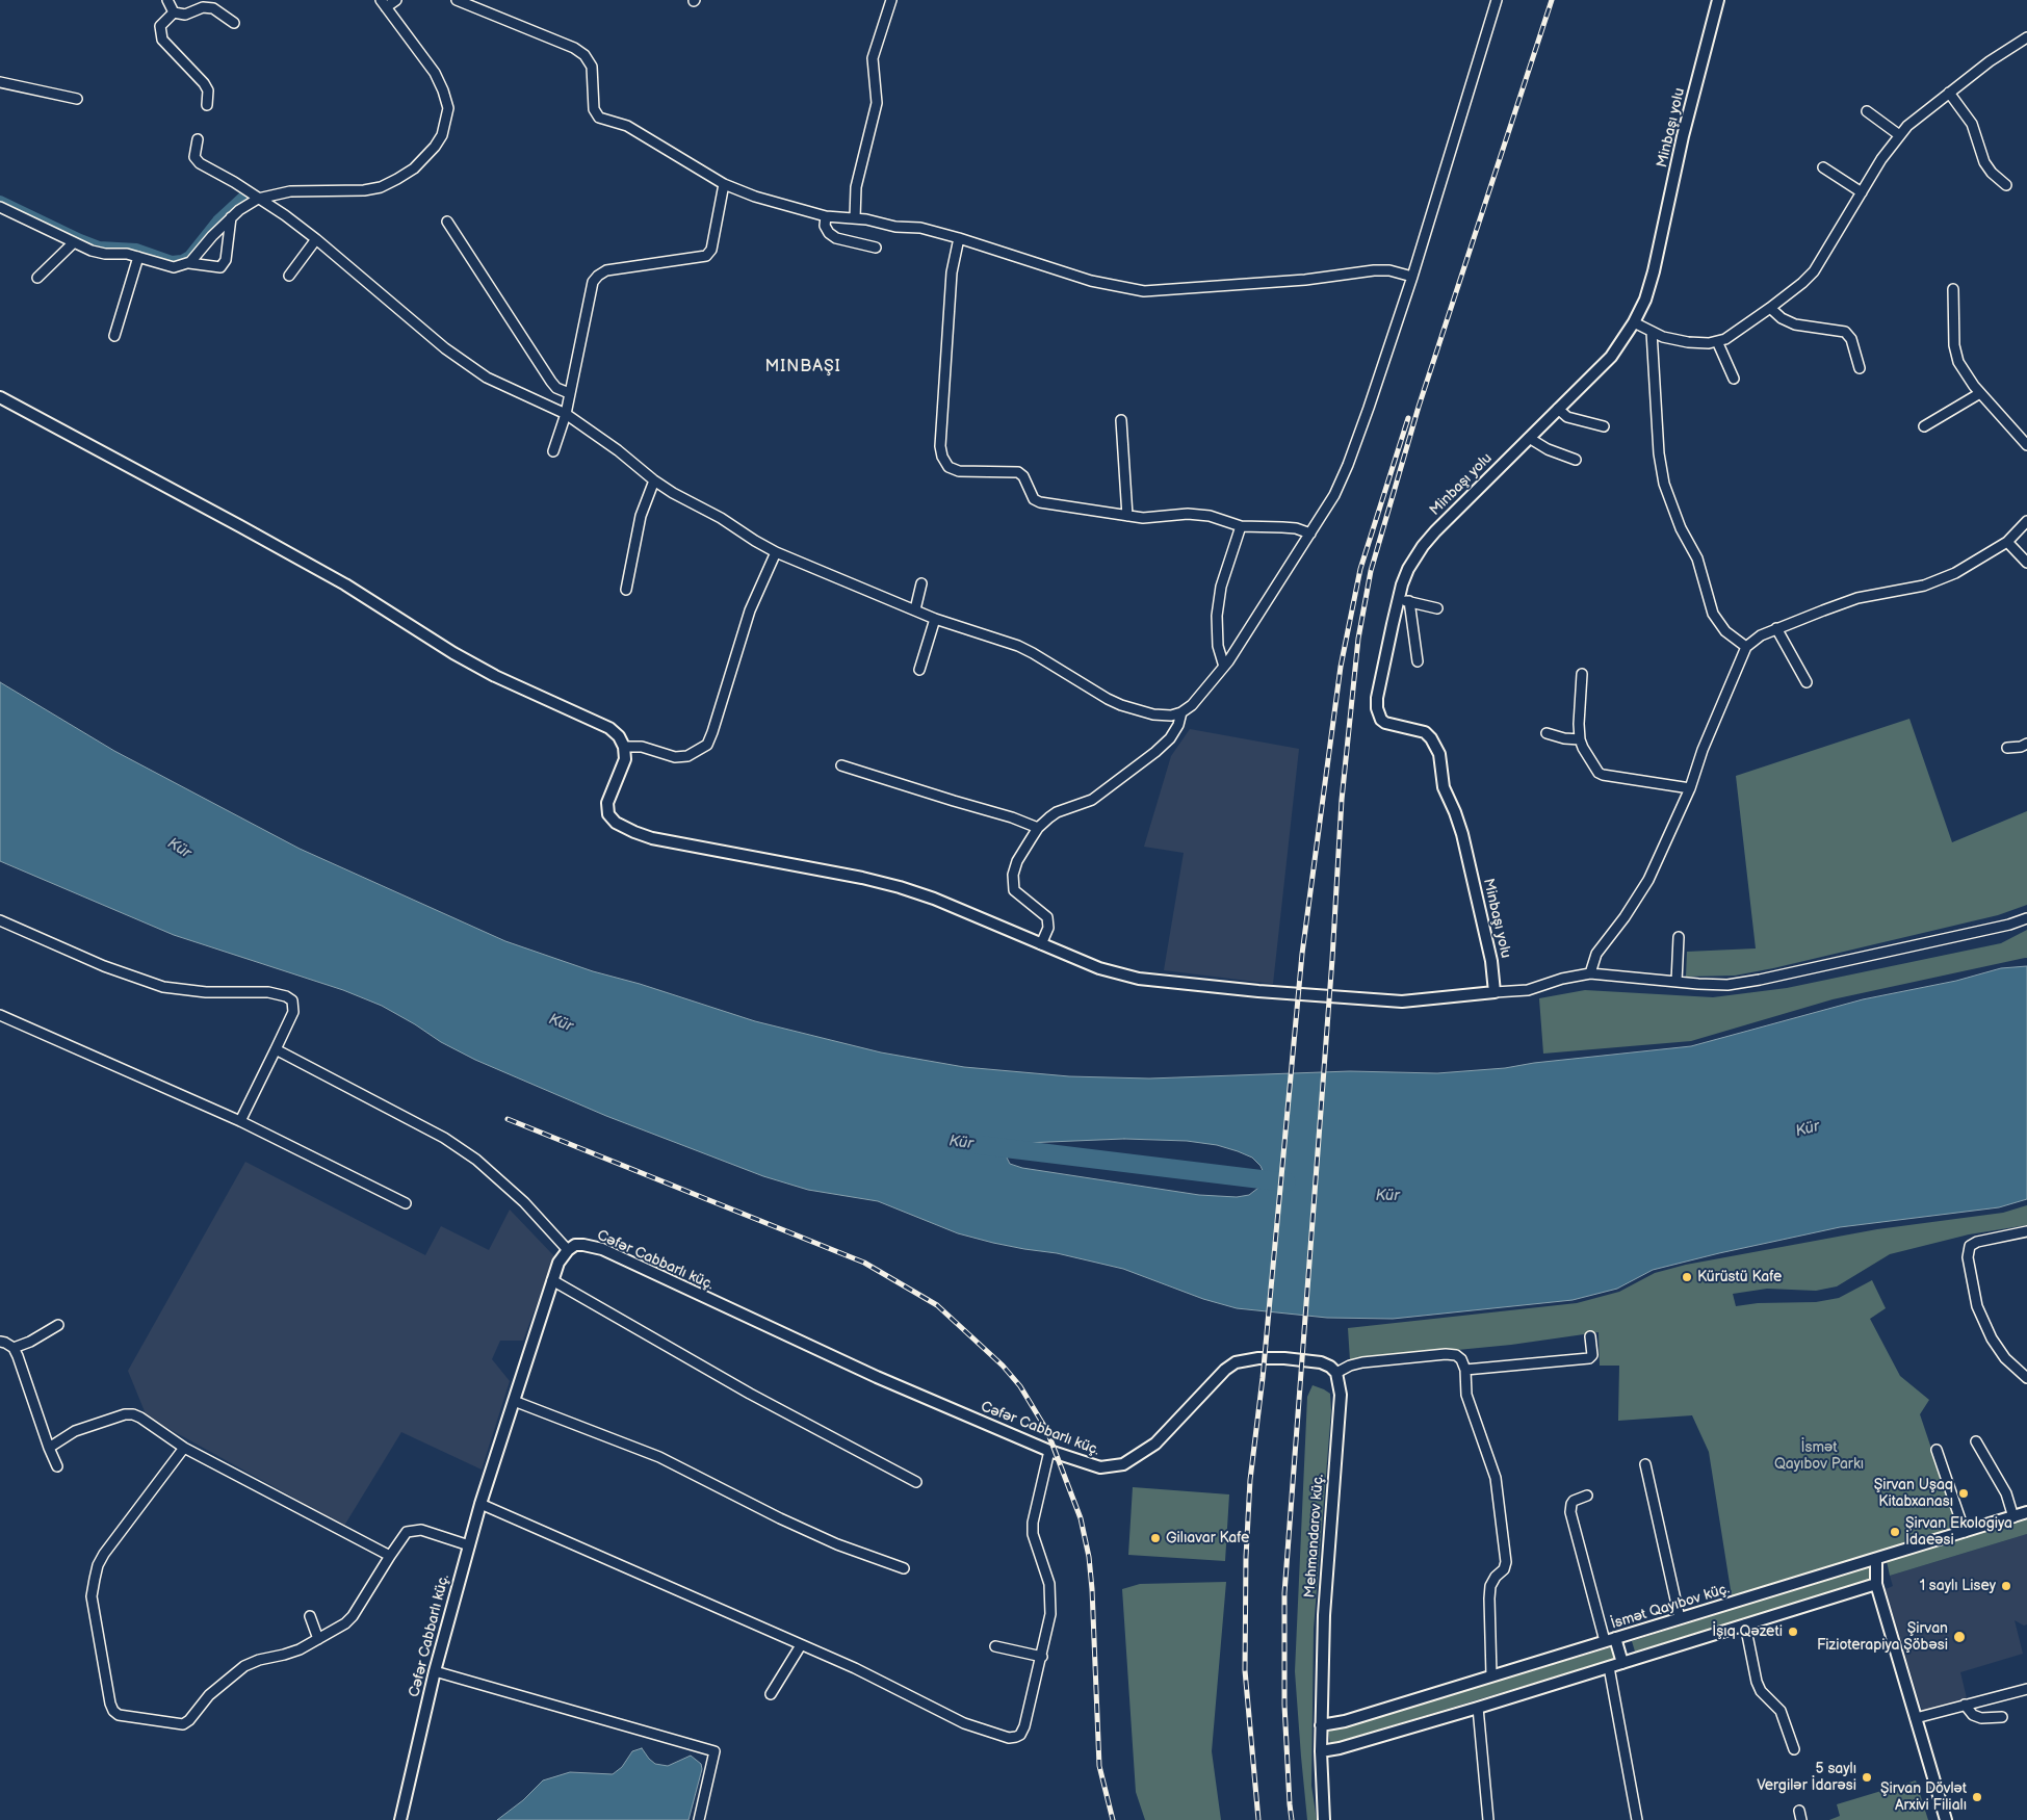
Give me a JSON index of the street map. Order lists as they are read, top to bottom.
{
  "streets": {
    "street": [
      "Minbaşı yolu",
      "Cəfər Cabbarlı küç.",
      "Mehmandarov küç.",
      "İsmət Qayıbov küç."
    ]
  },
  "crossings": [
    ["Cəfər Cabbarlı küç.", "Mehmandarov küç."],
    ["Mehmandarov küç.", "İsmət Qayıbov küç."]
  ],
  "districts": ["MINBAŞI"],
  "water": ["Kür"],
  "parks": ["İsmət Qayıbov Parkı"],
  "places": [
    "Kürüstü Kafe",
    "Şirvan Uşaq Kitabxanası",
    "Şirvan Ekologiya İdaeəsi",
    "Gilıavar Kafe",
    "1 saylı Lisey",
    "İşıq Qəzeti",
    "Şirvan Fizioterapiya Şöbəsi",
    "5 saylı Vergilər İdarəsi",
    "Şirvan Dövlət Arxivi Filialı"
  ]
}
